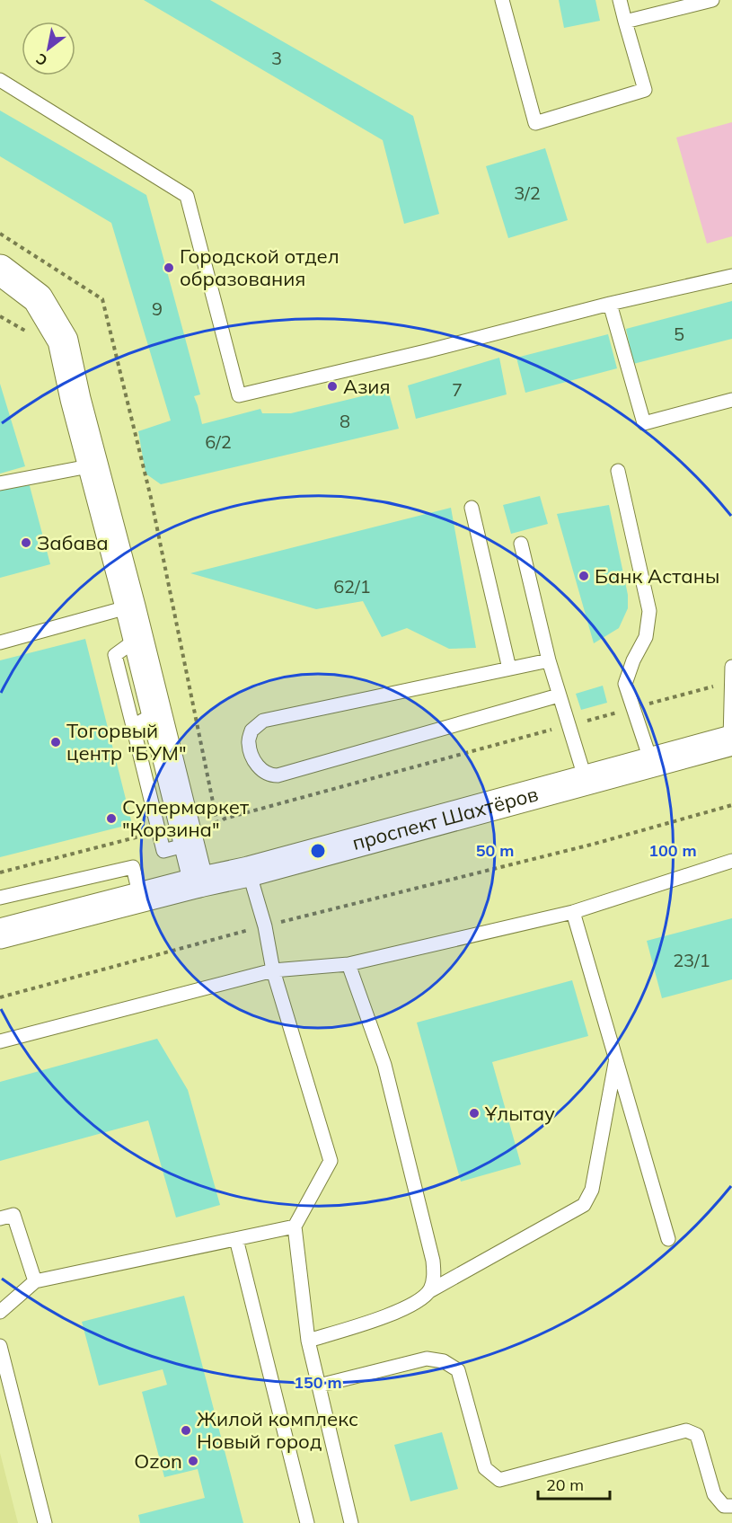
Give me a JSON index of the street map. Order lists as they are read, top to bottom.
{
  "streets": {
    "street": ["проспект Шахтёров"]
  },
  "places": [
    "Городской отдел образования",
    "Азия",
    "Забава",
    "Банк Астаны",
    "Тогорвый центр \"БУМ\"",
    "Супермаркет \"Корзина\"",
    "Ұлытау",
    "Жилой комплекс Новый город",
    "Ozon"
  ],
  "house_numbers": [
    "3",
    "3/2",
    "9",
    "5",
    "7",
    "8",
    "6/2",
    "62/1",
    "23/1"
  ],
  "scale_bar": "20 m",
  "north": "bottom left",
  "rings": ["50 m", "100 m", "150 m"]
}
